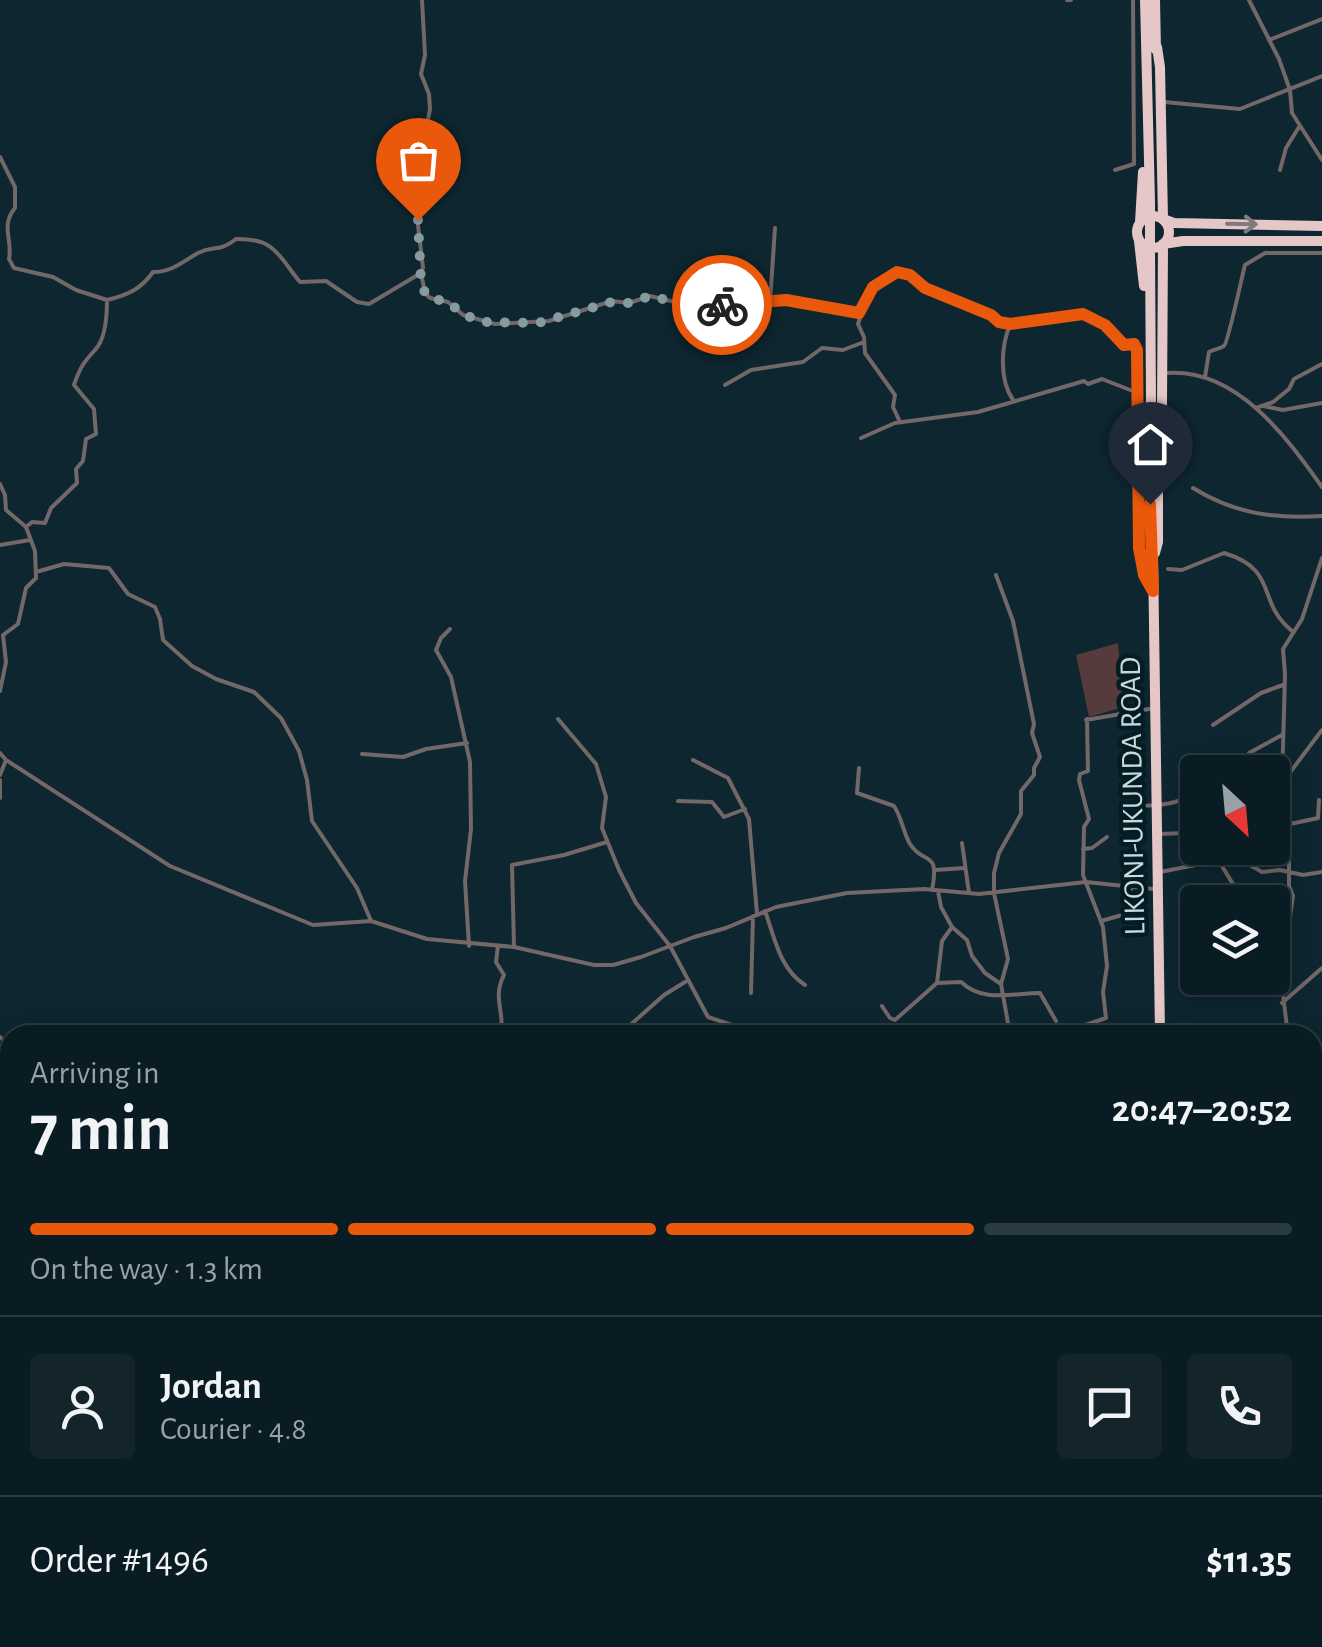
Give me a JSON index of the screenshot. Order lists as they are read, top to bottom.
{
  "streets": {
    "highway": ["LIKONI-UKUNDA ROAD"]
  },
  "north": "bottom right",
  "page": {
    "heading": ["7 min", "Arriving in", "20:47–20:52"],
    "panel": [
      "Jordan",
      "Courier · 4.8",
      "Order #1496",
      "$11.35"
    ],
    "bar": "On the way · 1.3 km"
  }
}
